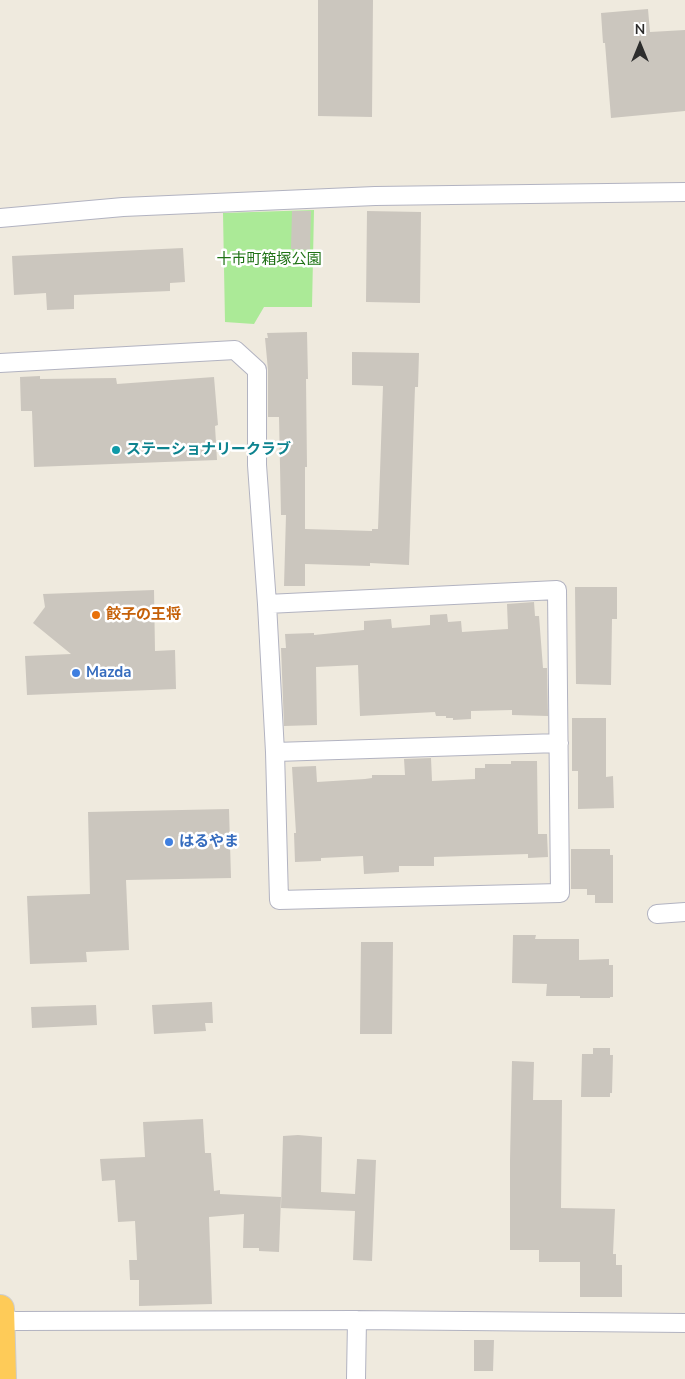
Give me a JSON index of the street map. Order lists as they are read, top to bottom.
{
  "parks": ["十市町箱塚公園"],
  "places": [
    "ステーショナリークラブ",
    "餃子の王将",
    "Mazda",
    "はるやま"
  ],
  "north": "top"
}
